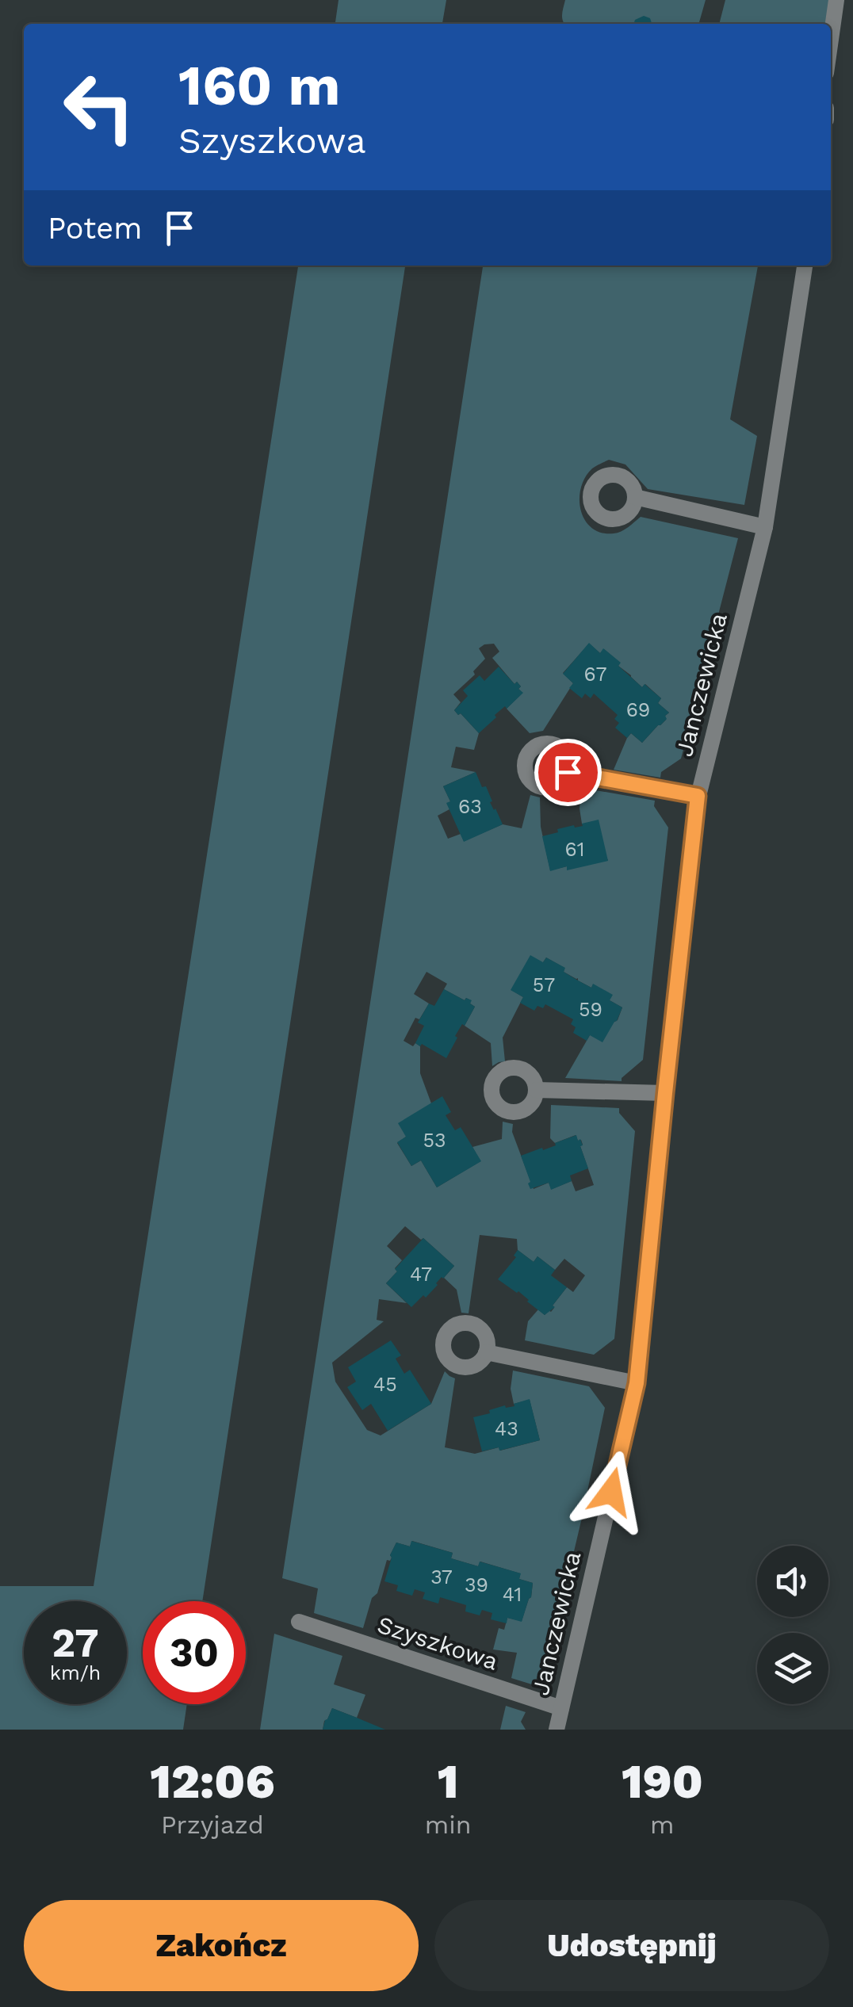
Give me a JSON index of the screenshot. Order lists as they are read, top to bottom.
{
  "streets": {
    "street": ["Janczewicka", "Szyszkowa"]
  },
  "crossings": [
    ["Janczewicka", "Szyszkowa"]
  ],
  "house_numbers": [
    "67",
    "69",
    "63",
    "61",
    "57",
    "59",
    "53",
    "47",
    "45",
    "43",
    "37",
    "39",
    "41"
  ],
  "page": {
    "turn": ["160 m", "Szyszkowa"],
    "then": "Potem",
    "speed": "27 km/h",
    "limit": "30",
    "eta": [
      "12:06",
      "Przyjazd",
      "1",
      "min",
      "190",
      "m"
    ],
    "buttons": ["Zakończ", "Udostępnij"]
  }
}
